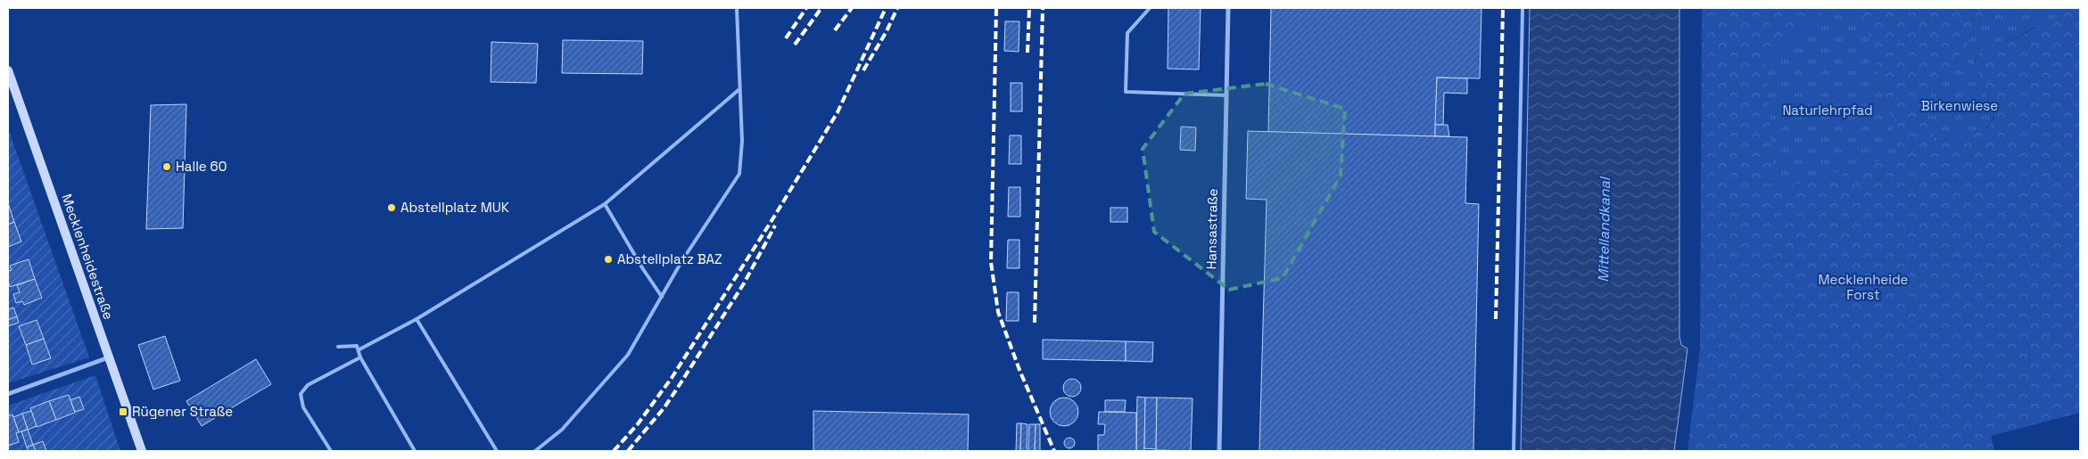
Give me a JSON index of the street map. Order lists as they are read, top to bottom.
{
  "streets": {
    "main road": ["Mecklenheidestraße"],
    "street": ["Hansastraße"]
  },
  "water": ["Mittellandkanal"],
  "parks": ["Birkenwiese", "Naturlehrpfad", "Mecklenheide Forst"],
  "places": {
    "other": ["Halle 60", "Abstellplatz MUK", "Abstellplatz BAZ"],
    "transit": ["Rügener Straße"]
  }
}
